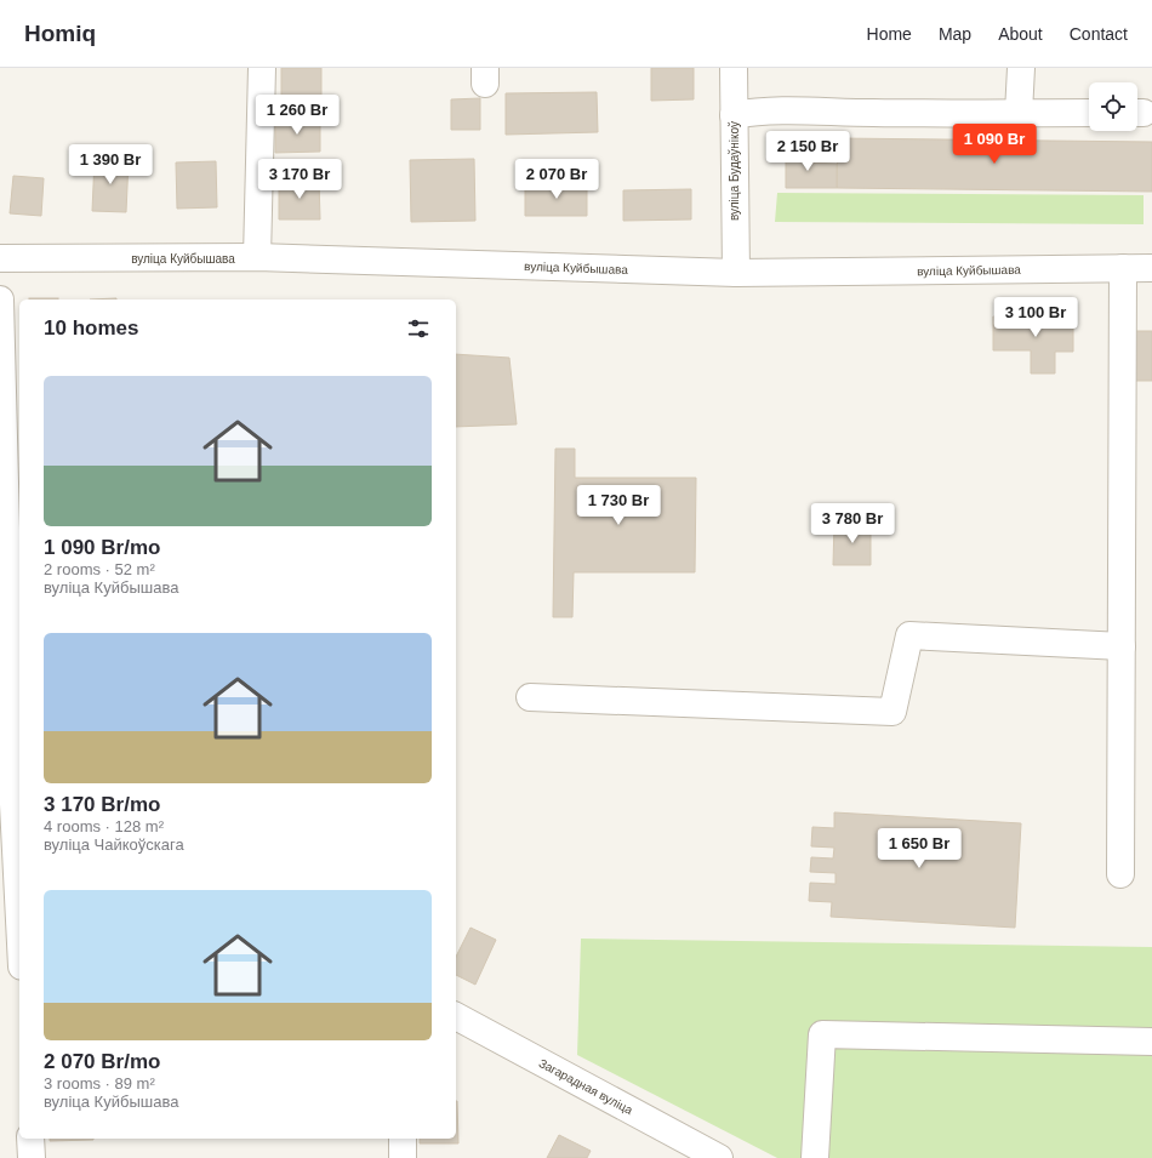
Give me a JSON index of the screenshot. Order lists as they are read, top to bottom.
{
  "streets": {
    "street": ["вуліца Будаўнікоў", "вуліца Куйбышава", "Загарадная вуліца"]
  },
  "crossings": [
    ["вуліца Будаўнікоў", "вуліца Куйбышава"]
  ],
  "page": {
    "header": "Homiq",
    "nav": [
      "Home",
      "Map",
      "About",
      "Contact"
    ],
    "price": [
      "1 260 Br",
      "1 090 Br",
      "2 150 Br",
      "1 390 Br",
      "3 170 Br",
      "2 070 Br",
      "3 100 Br",
      "1 730 Br",
      "3 780 Br",
      "1 650 Br"
    ],
    "heading": "10 homes",
    "list": [
      {
        "name": "1 090 Br/mo",
        "note": "2 rooms · 52 m² · вуліца Куйбышава"
      },
      {
        "name": "3 170 Br/mo",
        "note": "4 rooms · 128 m² · вуліца Чайкоўскага"
      },
      {
        "name": "2 070 Br/mo",
        "note": "3 rooms · 89 m² · вуліца Куйбышава"
      }
    ]
  }
}
